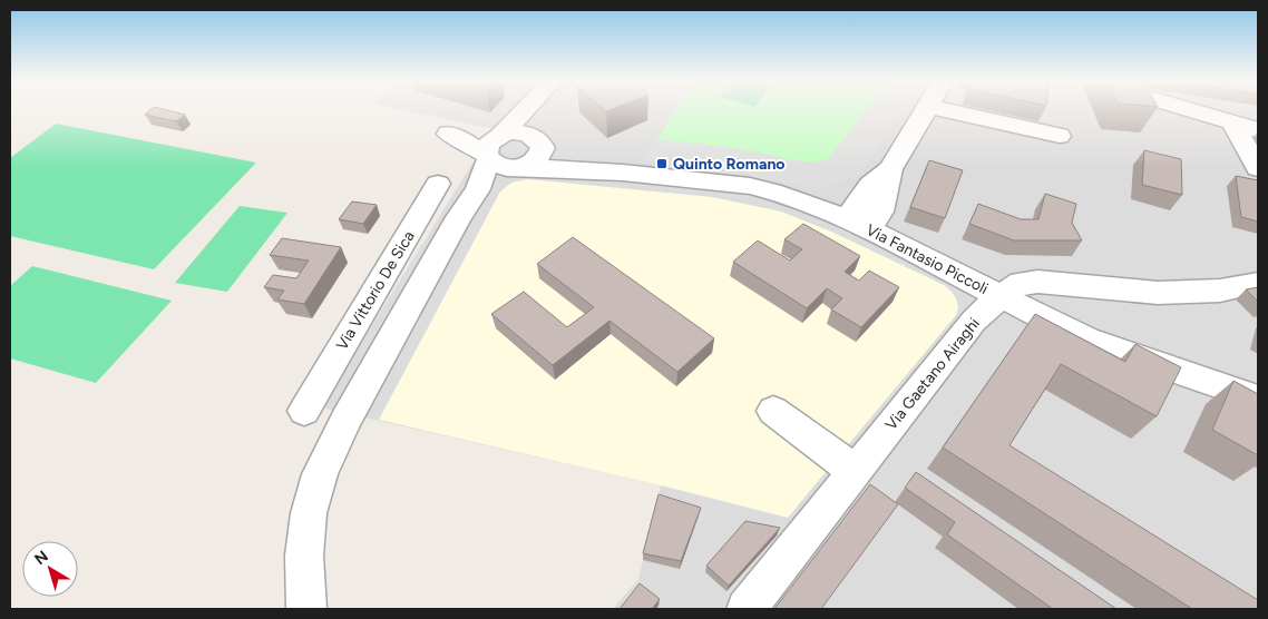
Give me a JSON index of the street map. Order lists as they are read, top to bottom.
{
  "streets": {
    "street": ["Via Fantasio Piccoli", "Via Vittorio De Sica", "Via Gaetano Airaghi"]
  },
  "crossings": [
    ["Via Fantasio Piccoli", "Via Gaetano Airaghi"]
  ],
  "places": {
    "transit": ["Quinto Romano"]
  },
  "north": "top left"
}
